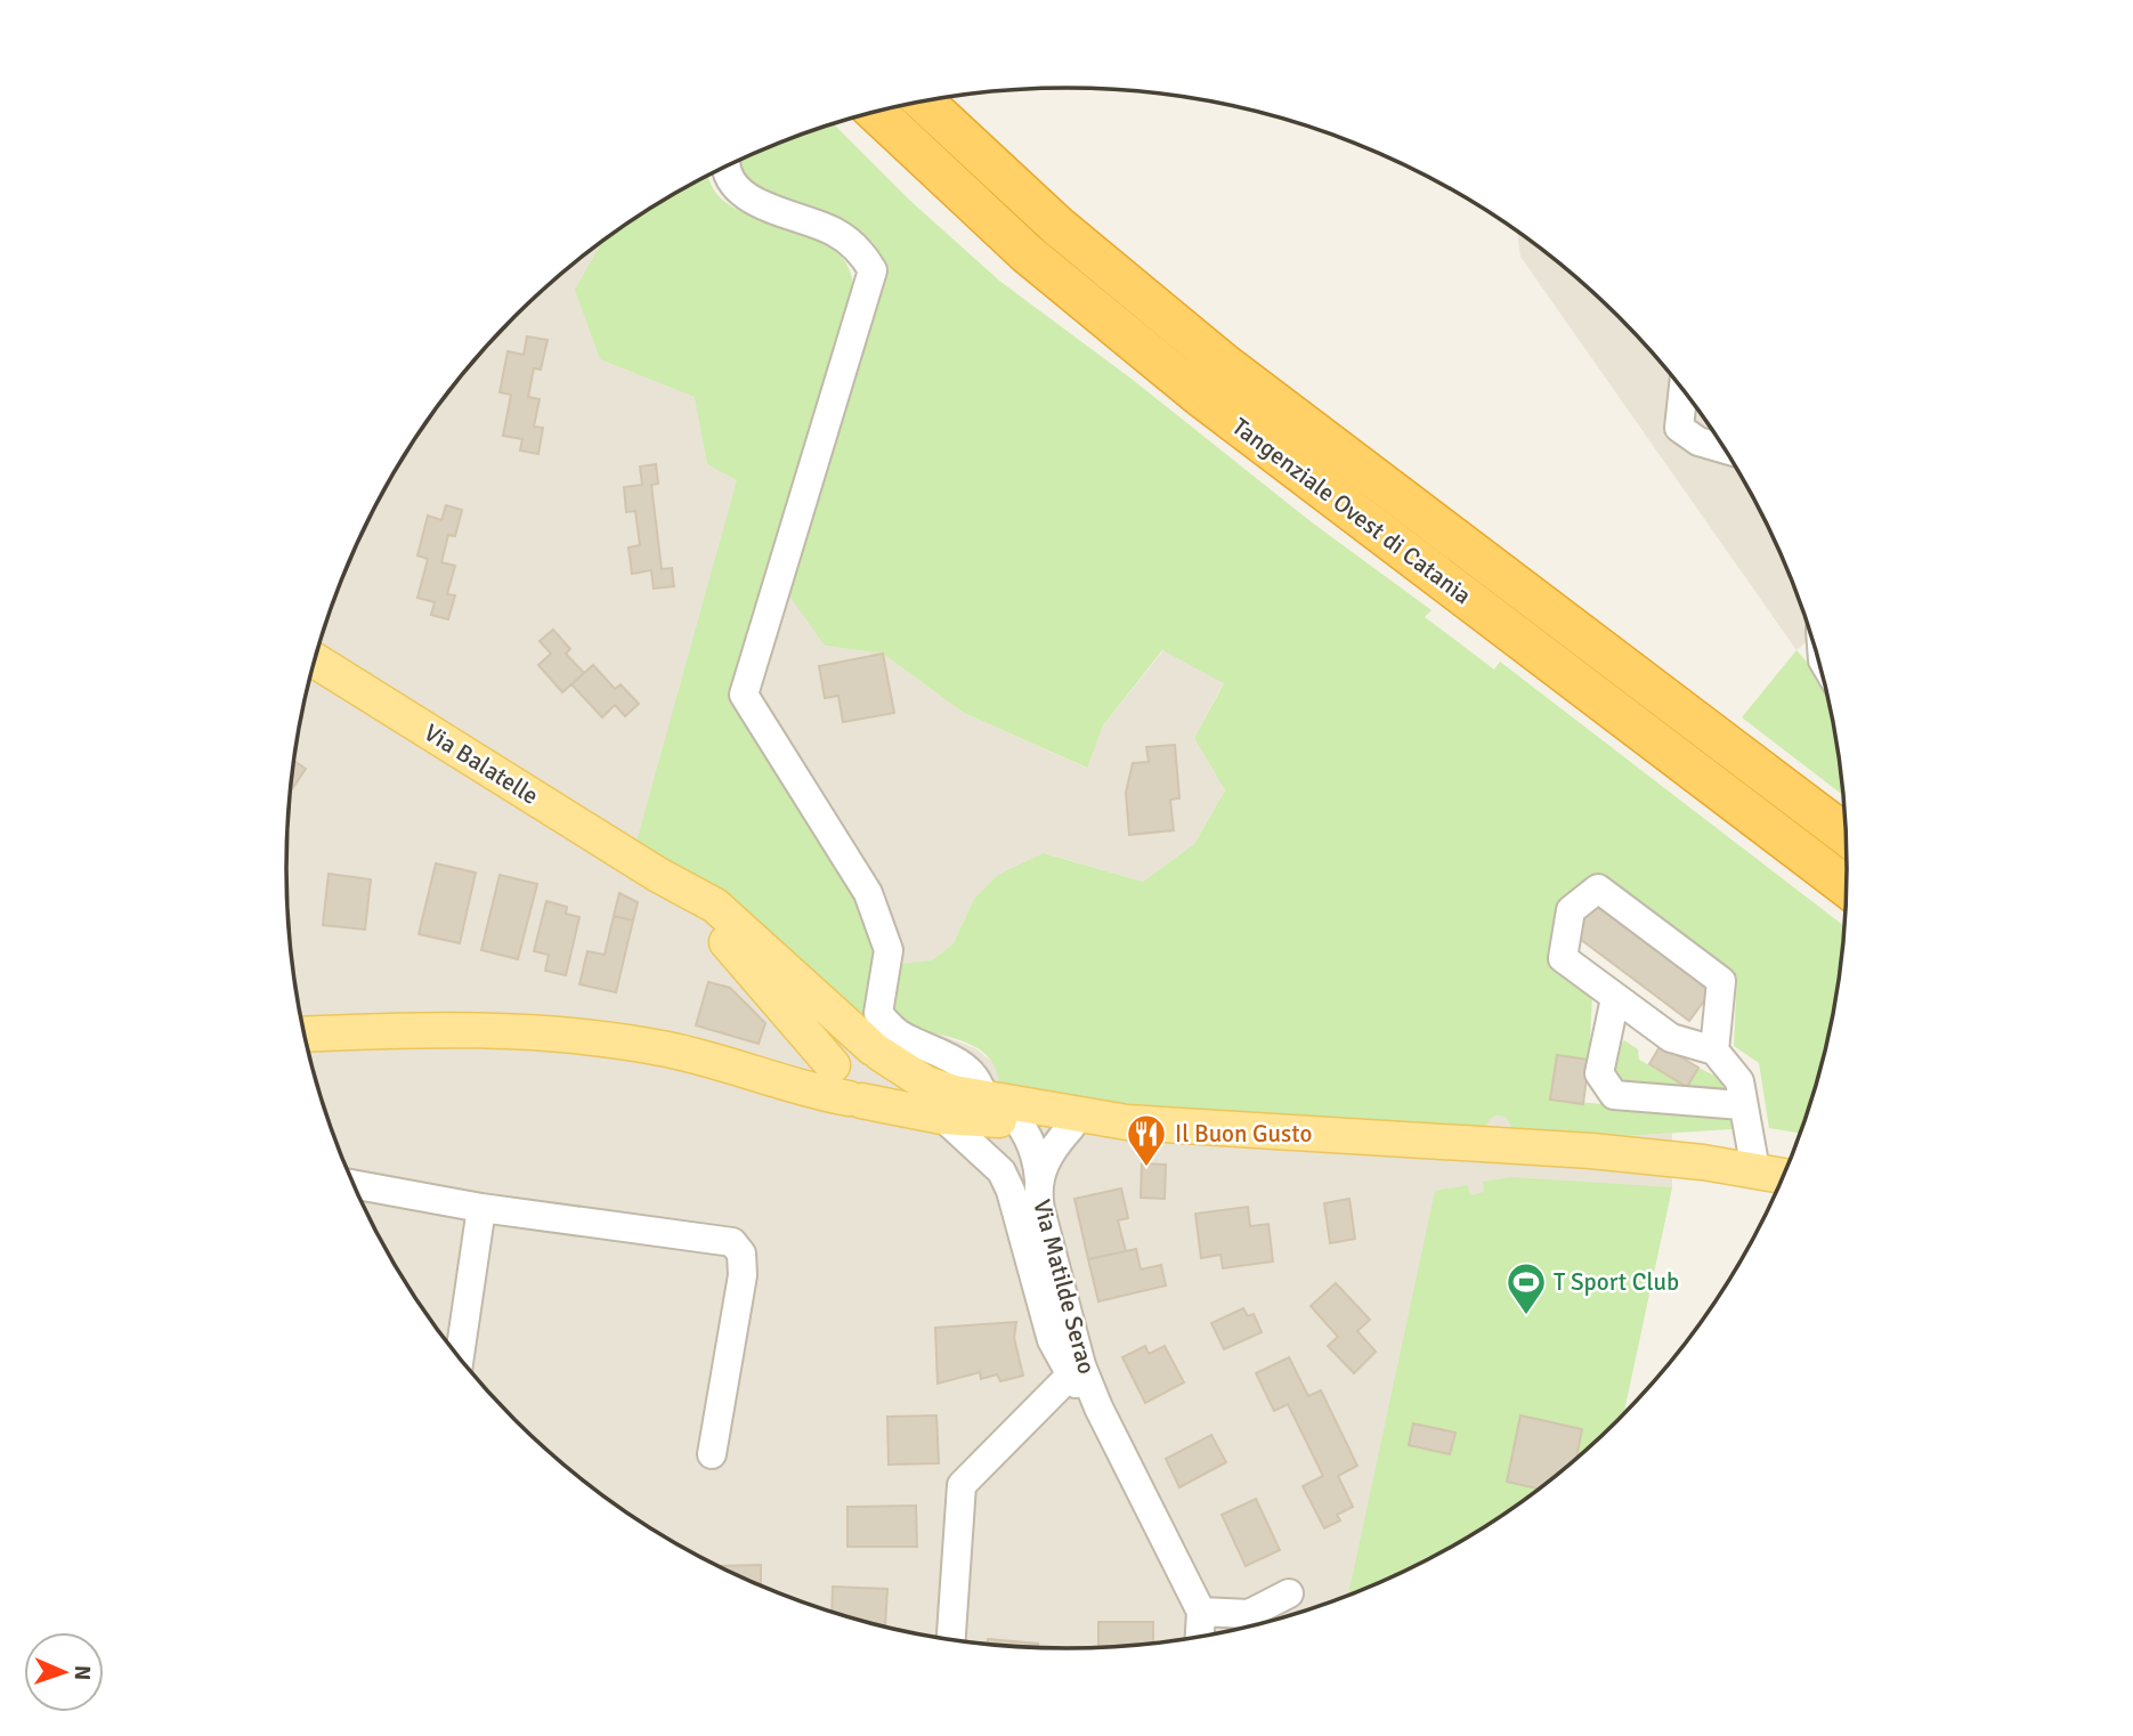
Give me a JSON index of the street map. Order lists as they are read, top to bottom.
{
  "streets": {
    "highway": ["Tangenziale Ovest di Catania"],
    "main road": ["Via Balatelle"],
    "street": ["Via Matilde Serao"]
  },
  "places": {
    "restaurant": ["Il Buon Gusto"],
    "sports": ["T Sport Club"]
  },
  "north": "right"
}
